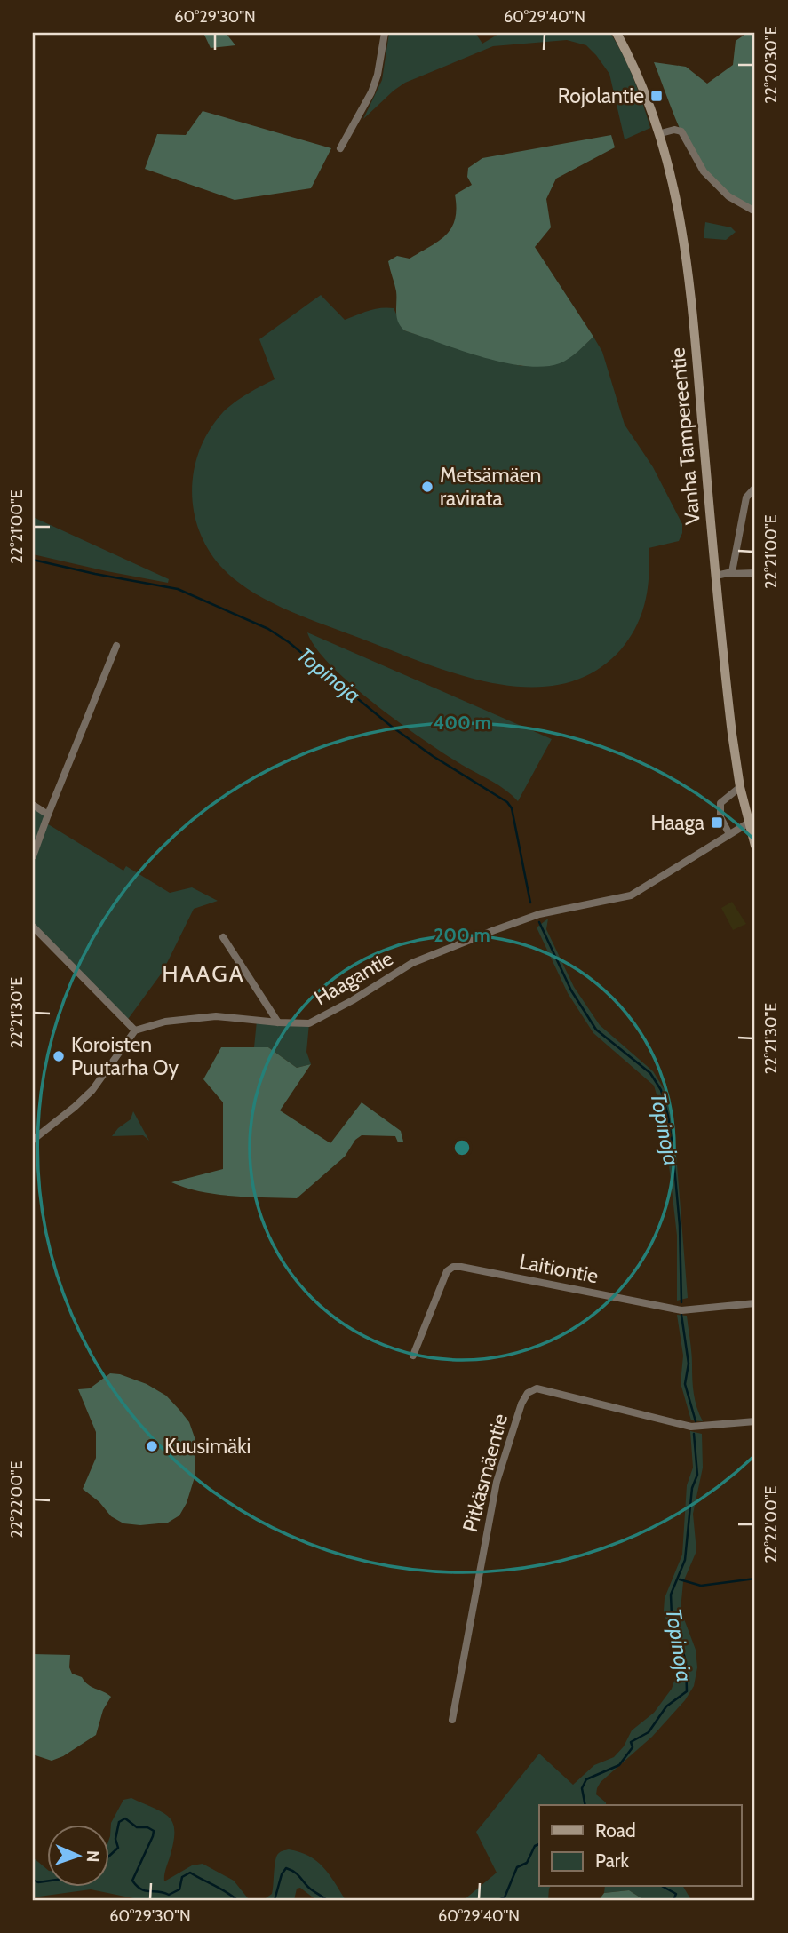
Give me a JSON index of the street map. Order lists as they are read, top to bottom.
{
  "streets": {
    "main road": ["Vanha Tampereentie"],
    "street": ["Haagantie", "Laitiontie", "Pitkäsmäentie"]
  },
  "crossings": [
    ["Vanha Tampereentie", "Haagantie"]
  ],
  "districts": ["HAAGA"],
  "water": ["Topinoja"],
  "places": {
    "transit": ["Rojolantie", "Haaga"],
    "other": ["Metsämäen ravirata", "Koroisten Puutarha Oy", "Kuusimäki"]
  },
  "legend": ["Road", "Park"],
  "north": "right",
  "coordinates": [
    "60°29'30\"N",
    "60°29'40\"N",
    "22°20'30\"E",
    "22°21'00\"E",
    "22°21'30\"E",
    "22°22'00\"E"
  ],
  "rings": ["400 m", "200 m"]
}
